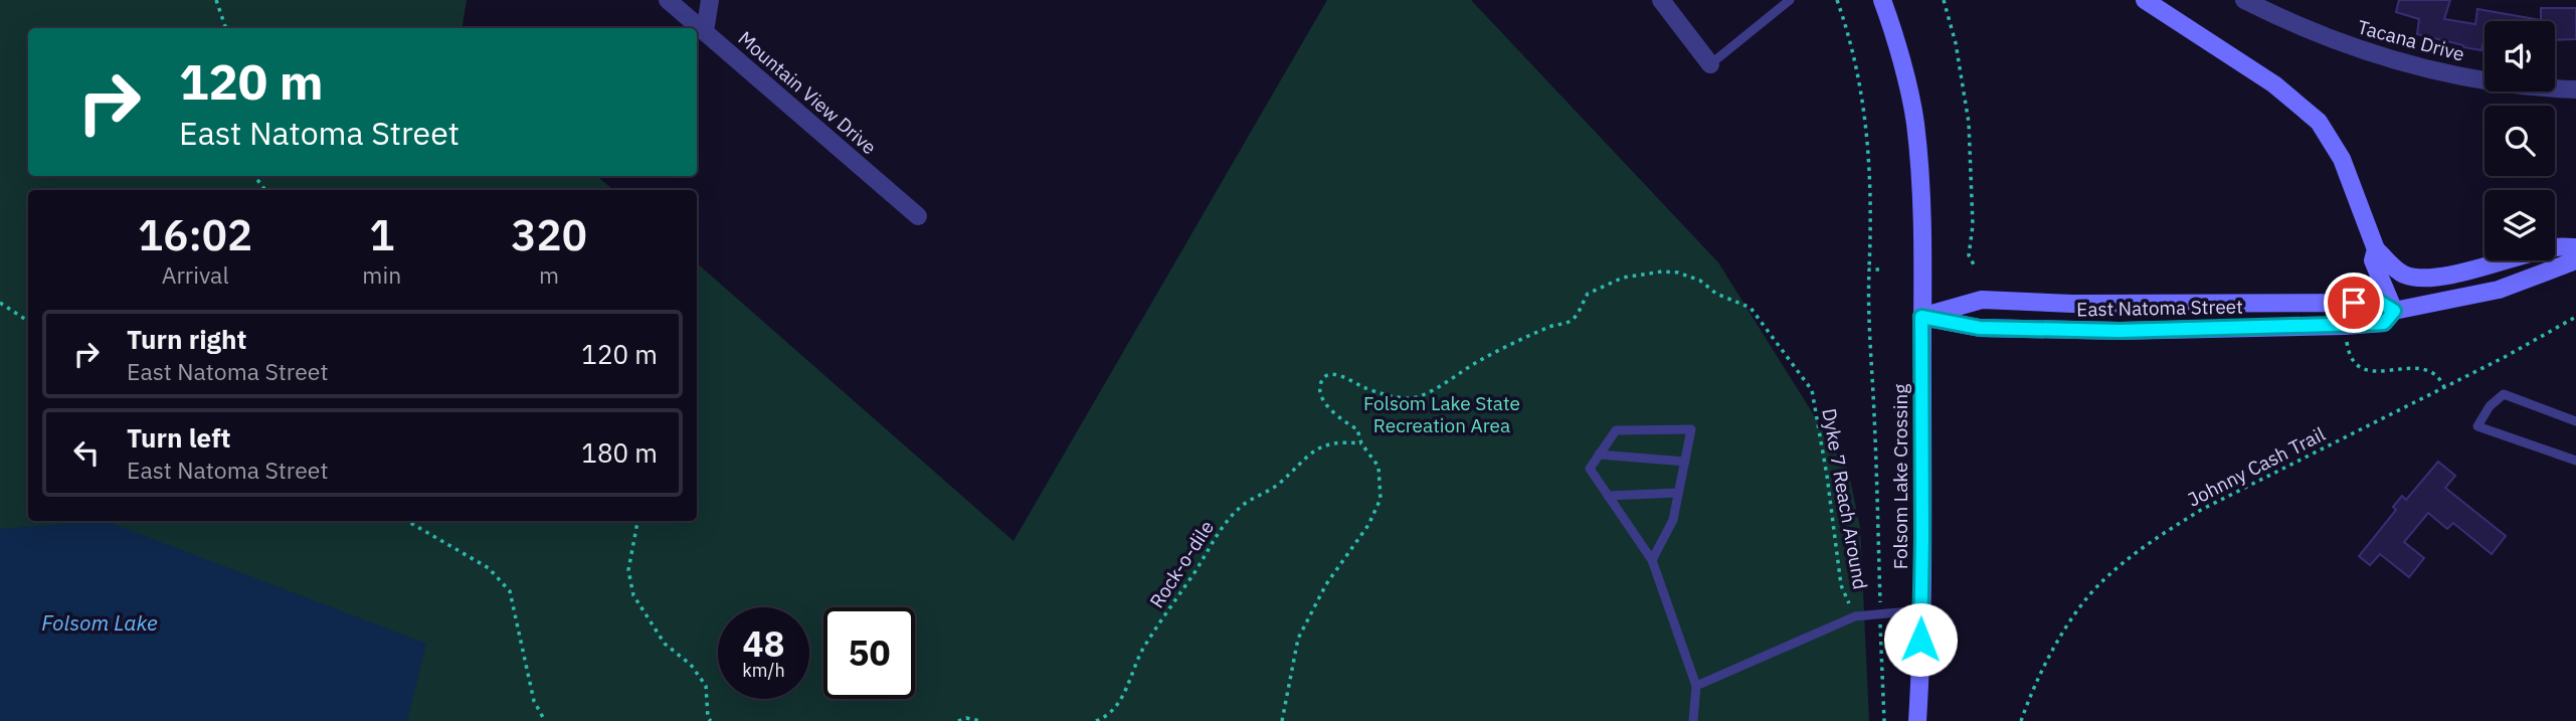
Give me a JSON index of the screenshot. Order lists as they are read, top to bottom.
{
  "streets": {
    "main road": ["East Natoma Street", "Folsom Lake Crossing"],
    "street": ["Tacana Drive", "Mountain View Drive"],
    "path": ["Johnny Cash Trail", "Dyke 7 Reach Around", "Rock-o-dile"]
  },
  "crossings": [
    ["East Natoma Street", "Folsom Lake Crossing"],
    ["Dyke 7 Reach Around", "Rock-o-dile"]
  ],
  "water": ["Folsom Lake"],
  "parks": ["Folsom Lake State Recreation Area"],
  "page": {
    "turn": ["120 m", "East Natoma Street"],
    "eta": [
      "16:02",
      "Arrival",
      "1",
      "min",
      "320",
      "m"
    ],
    "list": [
      {
        "name": "Turn right",
        "note": "East Natoma Street",
        "value": "120 m"
      },
      {
        "name": "Turn left",
        "note": "East Natoma Street",
        "value": "180 m"
      }
    ],
    "speed": "48 km/h",
    "limit": "50"
  }
}
